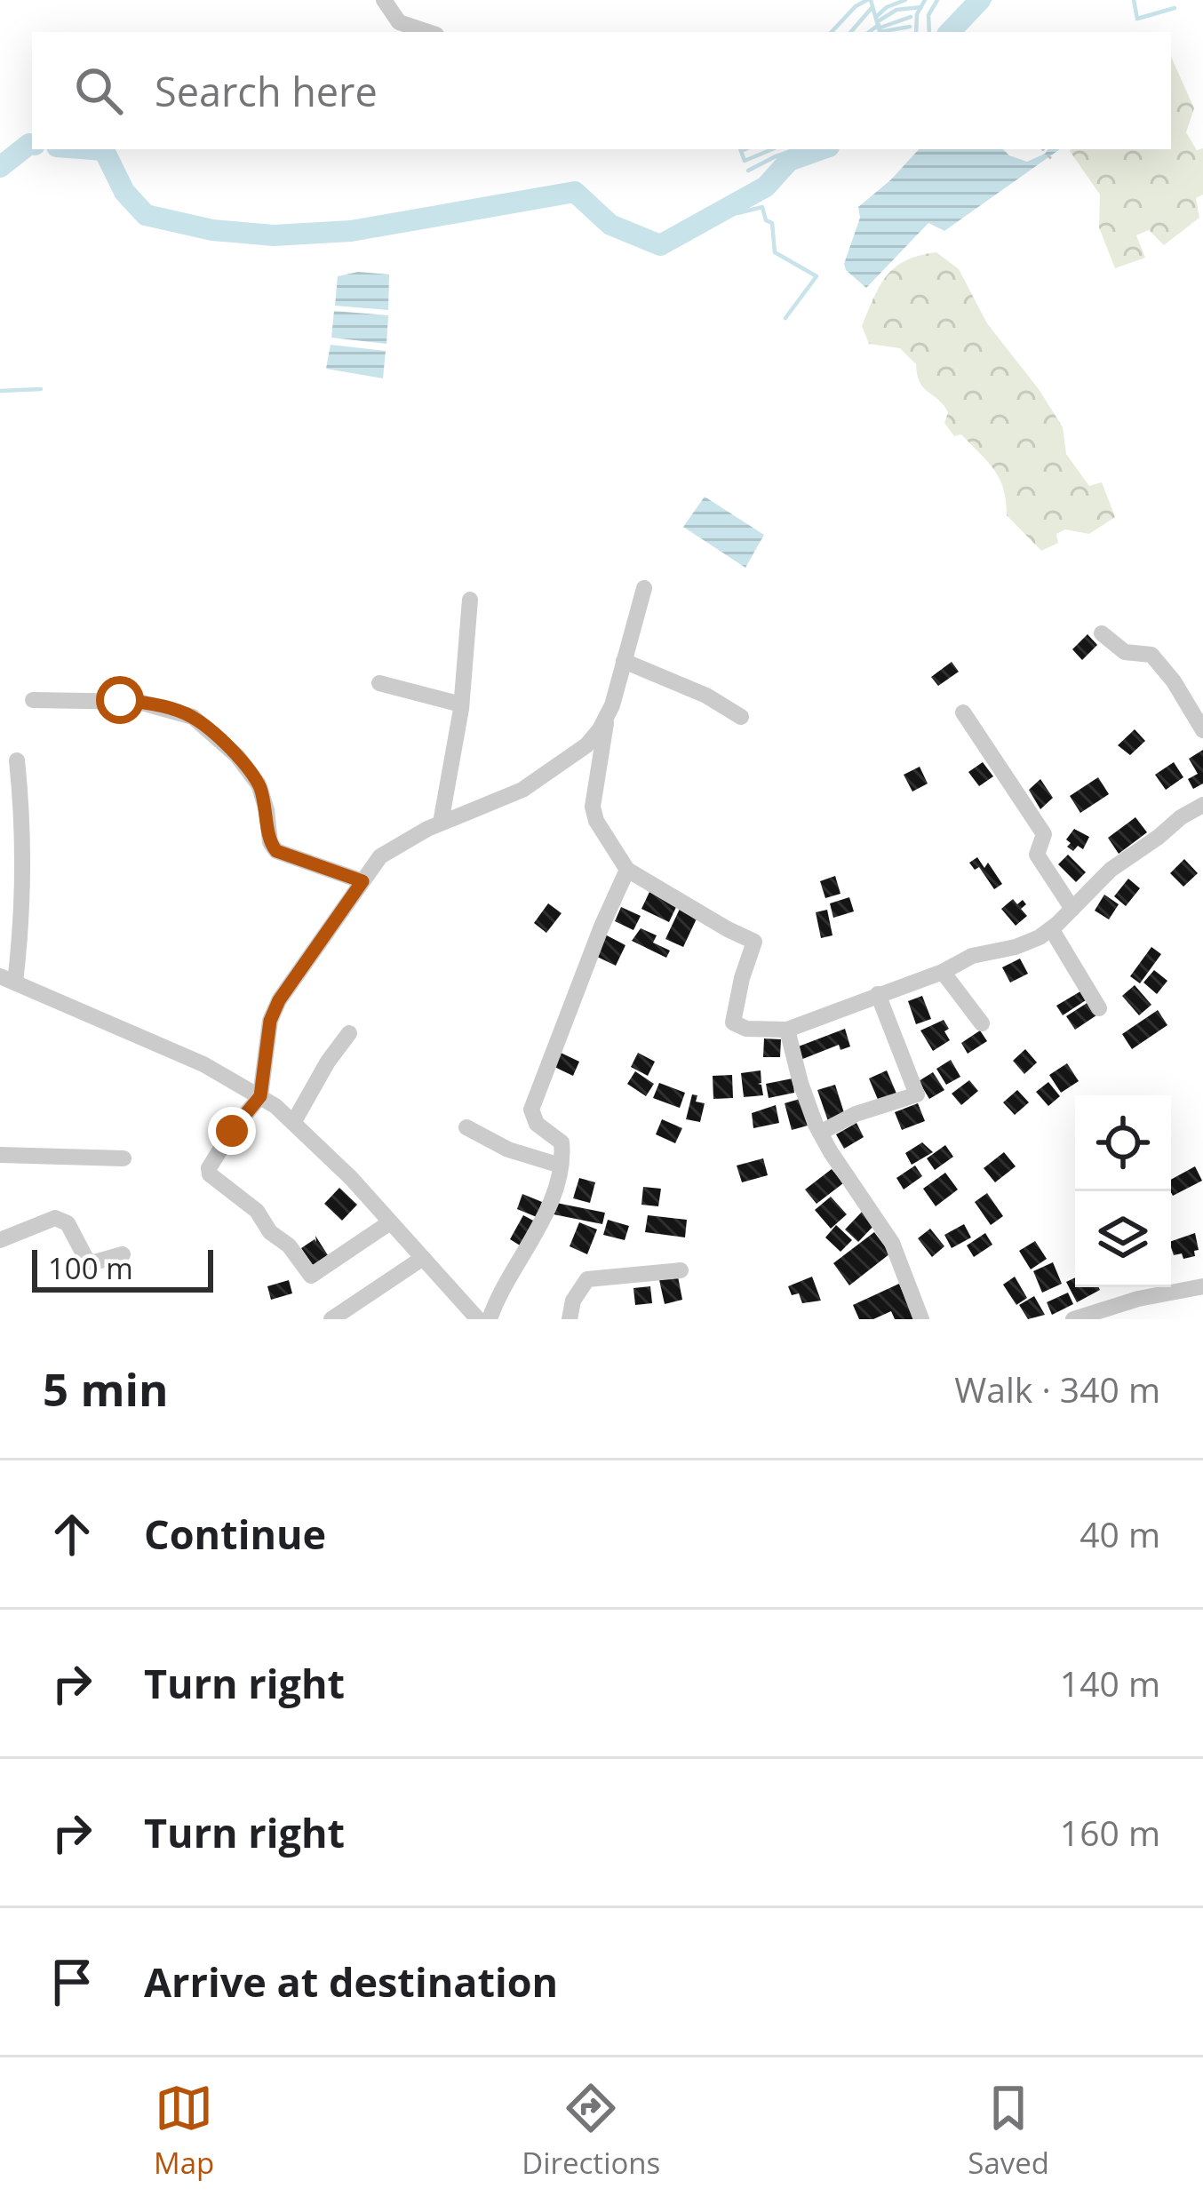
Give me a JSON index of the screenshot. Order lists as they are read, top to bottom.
{
  "scale_bar": "100 m",
  "page": {
    "search": "Search here",
    "scale": "100 m",
    "heading": ["5 min", "Walk · 340 m"],
    "list": [
      ["Continue", "40 m"],
      ["Turn right", "140 m"],
      ["Turn right", "160 m"],
      "Arrive at destination"
    ],
    "nav": ["Map", "Directions", "Saved"]
  }
}
